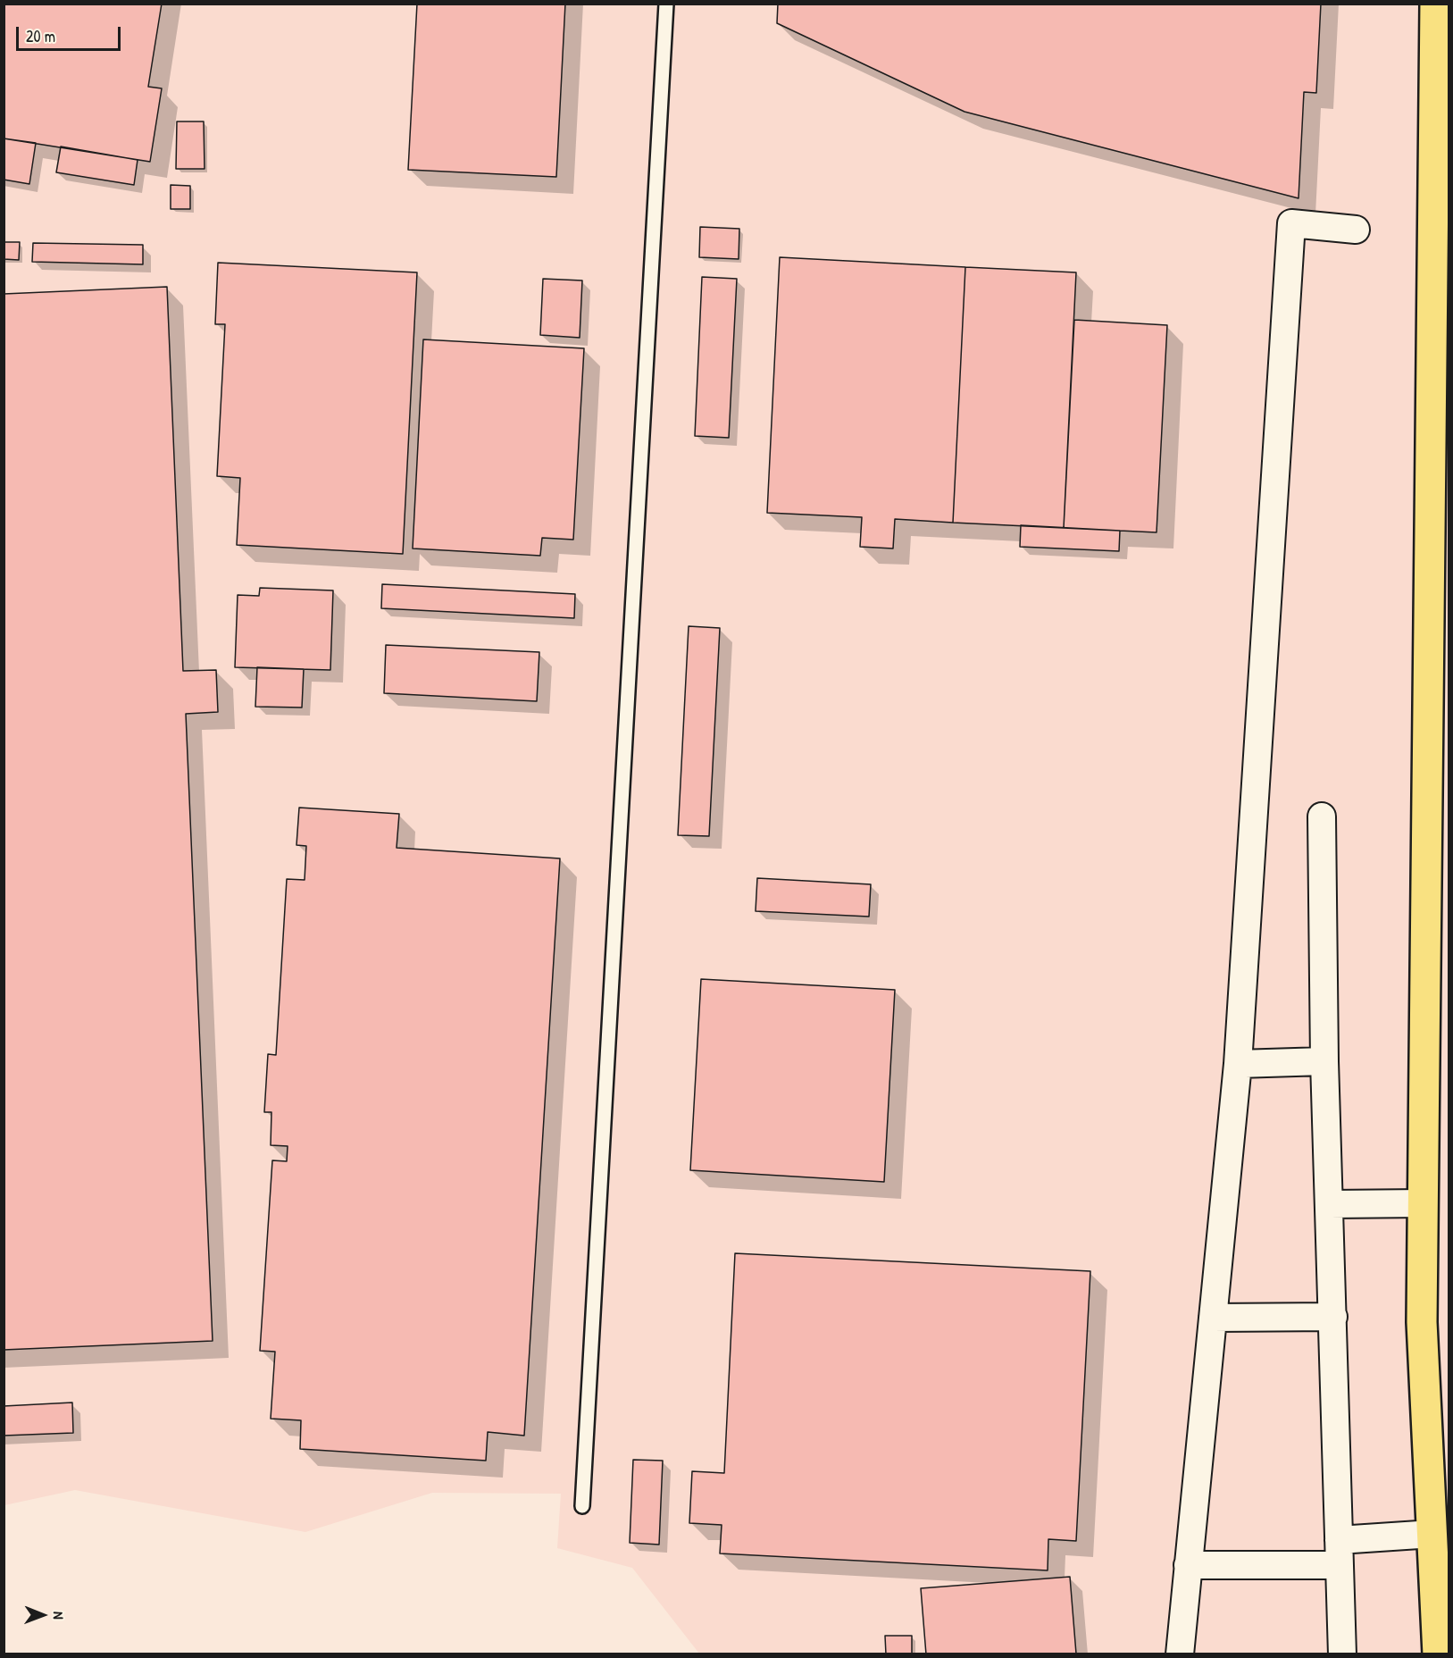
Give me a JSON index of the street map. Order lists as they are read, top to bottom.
{
  "scale_bar": "20 m",
  "north": "right"
}
